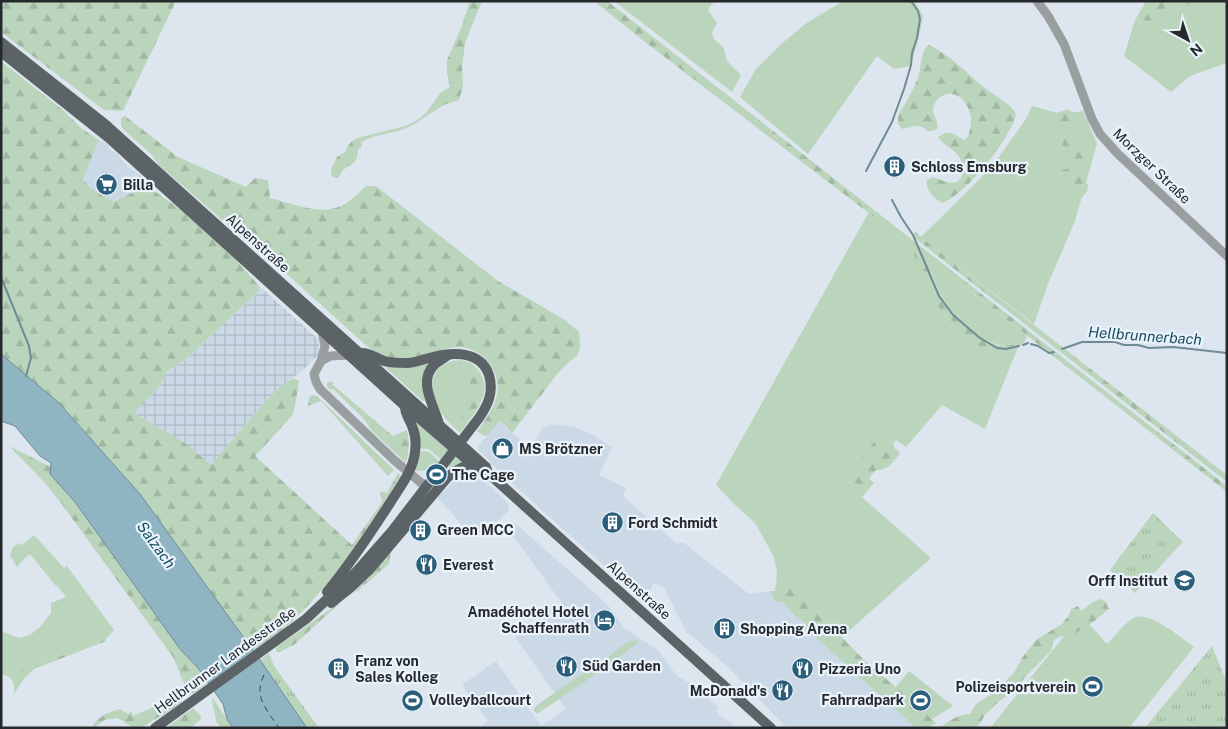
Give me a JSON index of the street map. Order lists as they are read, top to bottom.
{
  "streets": {
    "main road": ["Alpenstraße", "Hellbrunner Landesstraße"],
    "street": ["Morzger Straße"]
  },
  "crossings": [
    ["Alpenstraße", "Hellbrunner Landesstraße"]
  ],
  "water": ["Hellbrunnerbach", "Salzach"],
  "places": {
    "building": [
      "Schloss Emsburg",
      "Ford Schmidt",
      "Green MCC",
      "Shopping Arena",
      "Franz von Sales Kolleg"
    ],
    "supermarket": ["Billa"],
    "shop": ["MS Brötzner"],
    "sports": [
      "The Cage",
      "Polizeisportverein",
      "Volleyballcourt",
      "Fahrradpark"
    ],
    "restaurant": [
      "Everest",
      "Süd Garden",
      "Pizzeria Uno",
      "McDonald's"
    ],
    "school or university": ["Orff Institut"],
    "hotel": ["Amadéhotel Hotel Schaffenrath"]
  },
  "north": "bottom right"
}
